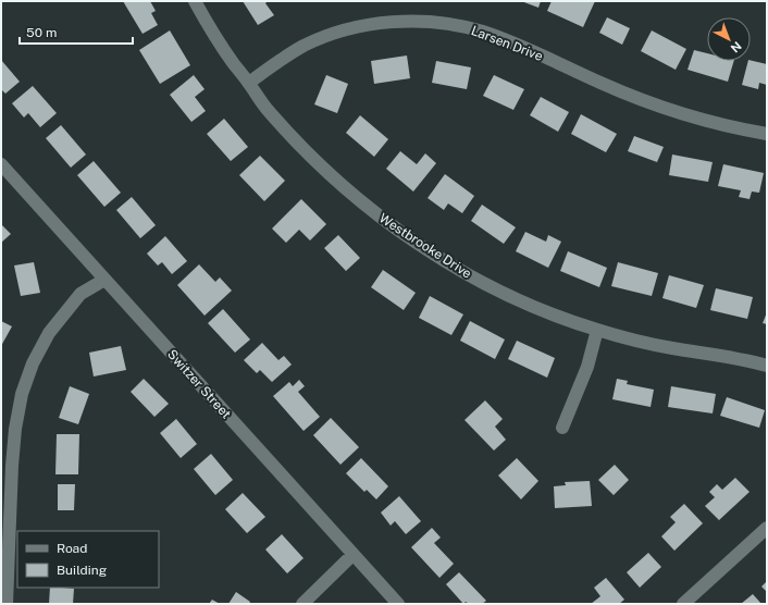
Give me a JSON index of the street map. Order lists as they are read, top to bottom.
{
  "streets": {
    "street": ["Larsen Drive", "Westbrooke Drive", "Switzer Street"]
  },
  "crossings": [
    ["Larsen Drive", "Westbrooke Drive"]
  ],
  "legend": ["Road", "Building"],
  "scale_bar": "50 m",
  "north": "bottom right"
}
